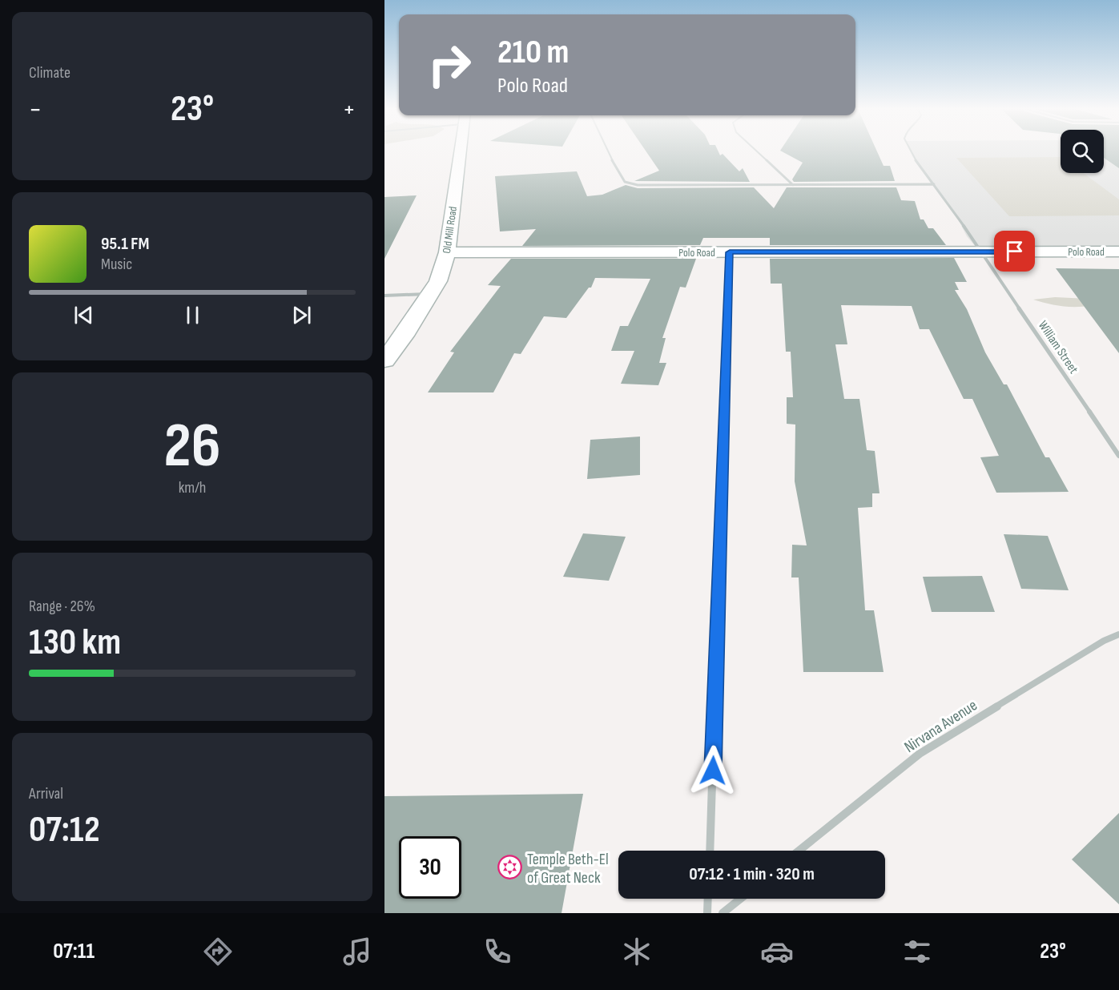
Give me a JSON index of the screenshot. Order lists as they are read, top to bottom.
{
  "streets": {
    "street": [
      "Old Mill Road",
      "Polo Road",
      "William Street",
      "Nirvana Avenue"
    ]
  },
  "crossings": [
    ["Old Mill Road", "Polo Road"],
    ["Polo Road", "William Street"]
  ],
  "places": {
    "synagogue": ["Temple Beth-El of Great Neck"]
  },
  "page": {
    "tile": [
      "Climate",
      ["26", "km/h"],
      ["Range · 26%", "130 km"],
      ["Arrival", "07:12"]
    ],
    "turn": ["210 m", "Polo Road"],
    "heat": ["−", "23°", "+"],
    "song": ["95.1 FM", "Music"],
    "limit": "30",
    "trip": "07:12 · 1 min · 320 m",
    "tabs": ["07:11", "23°"]
  }
}
